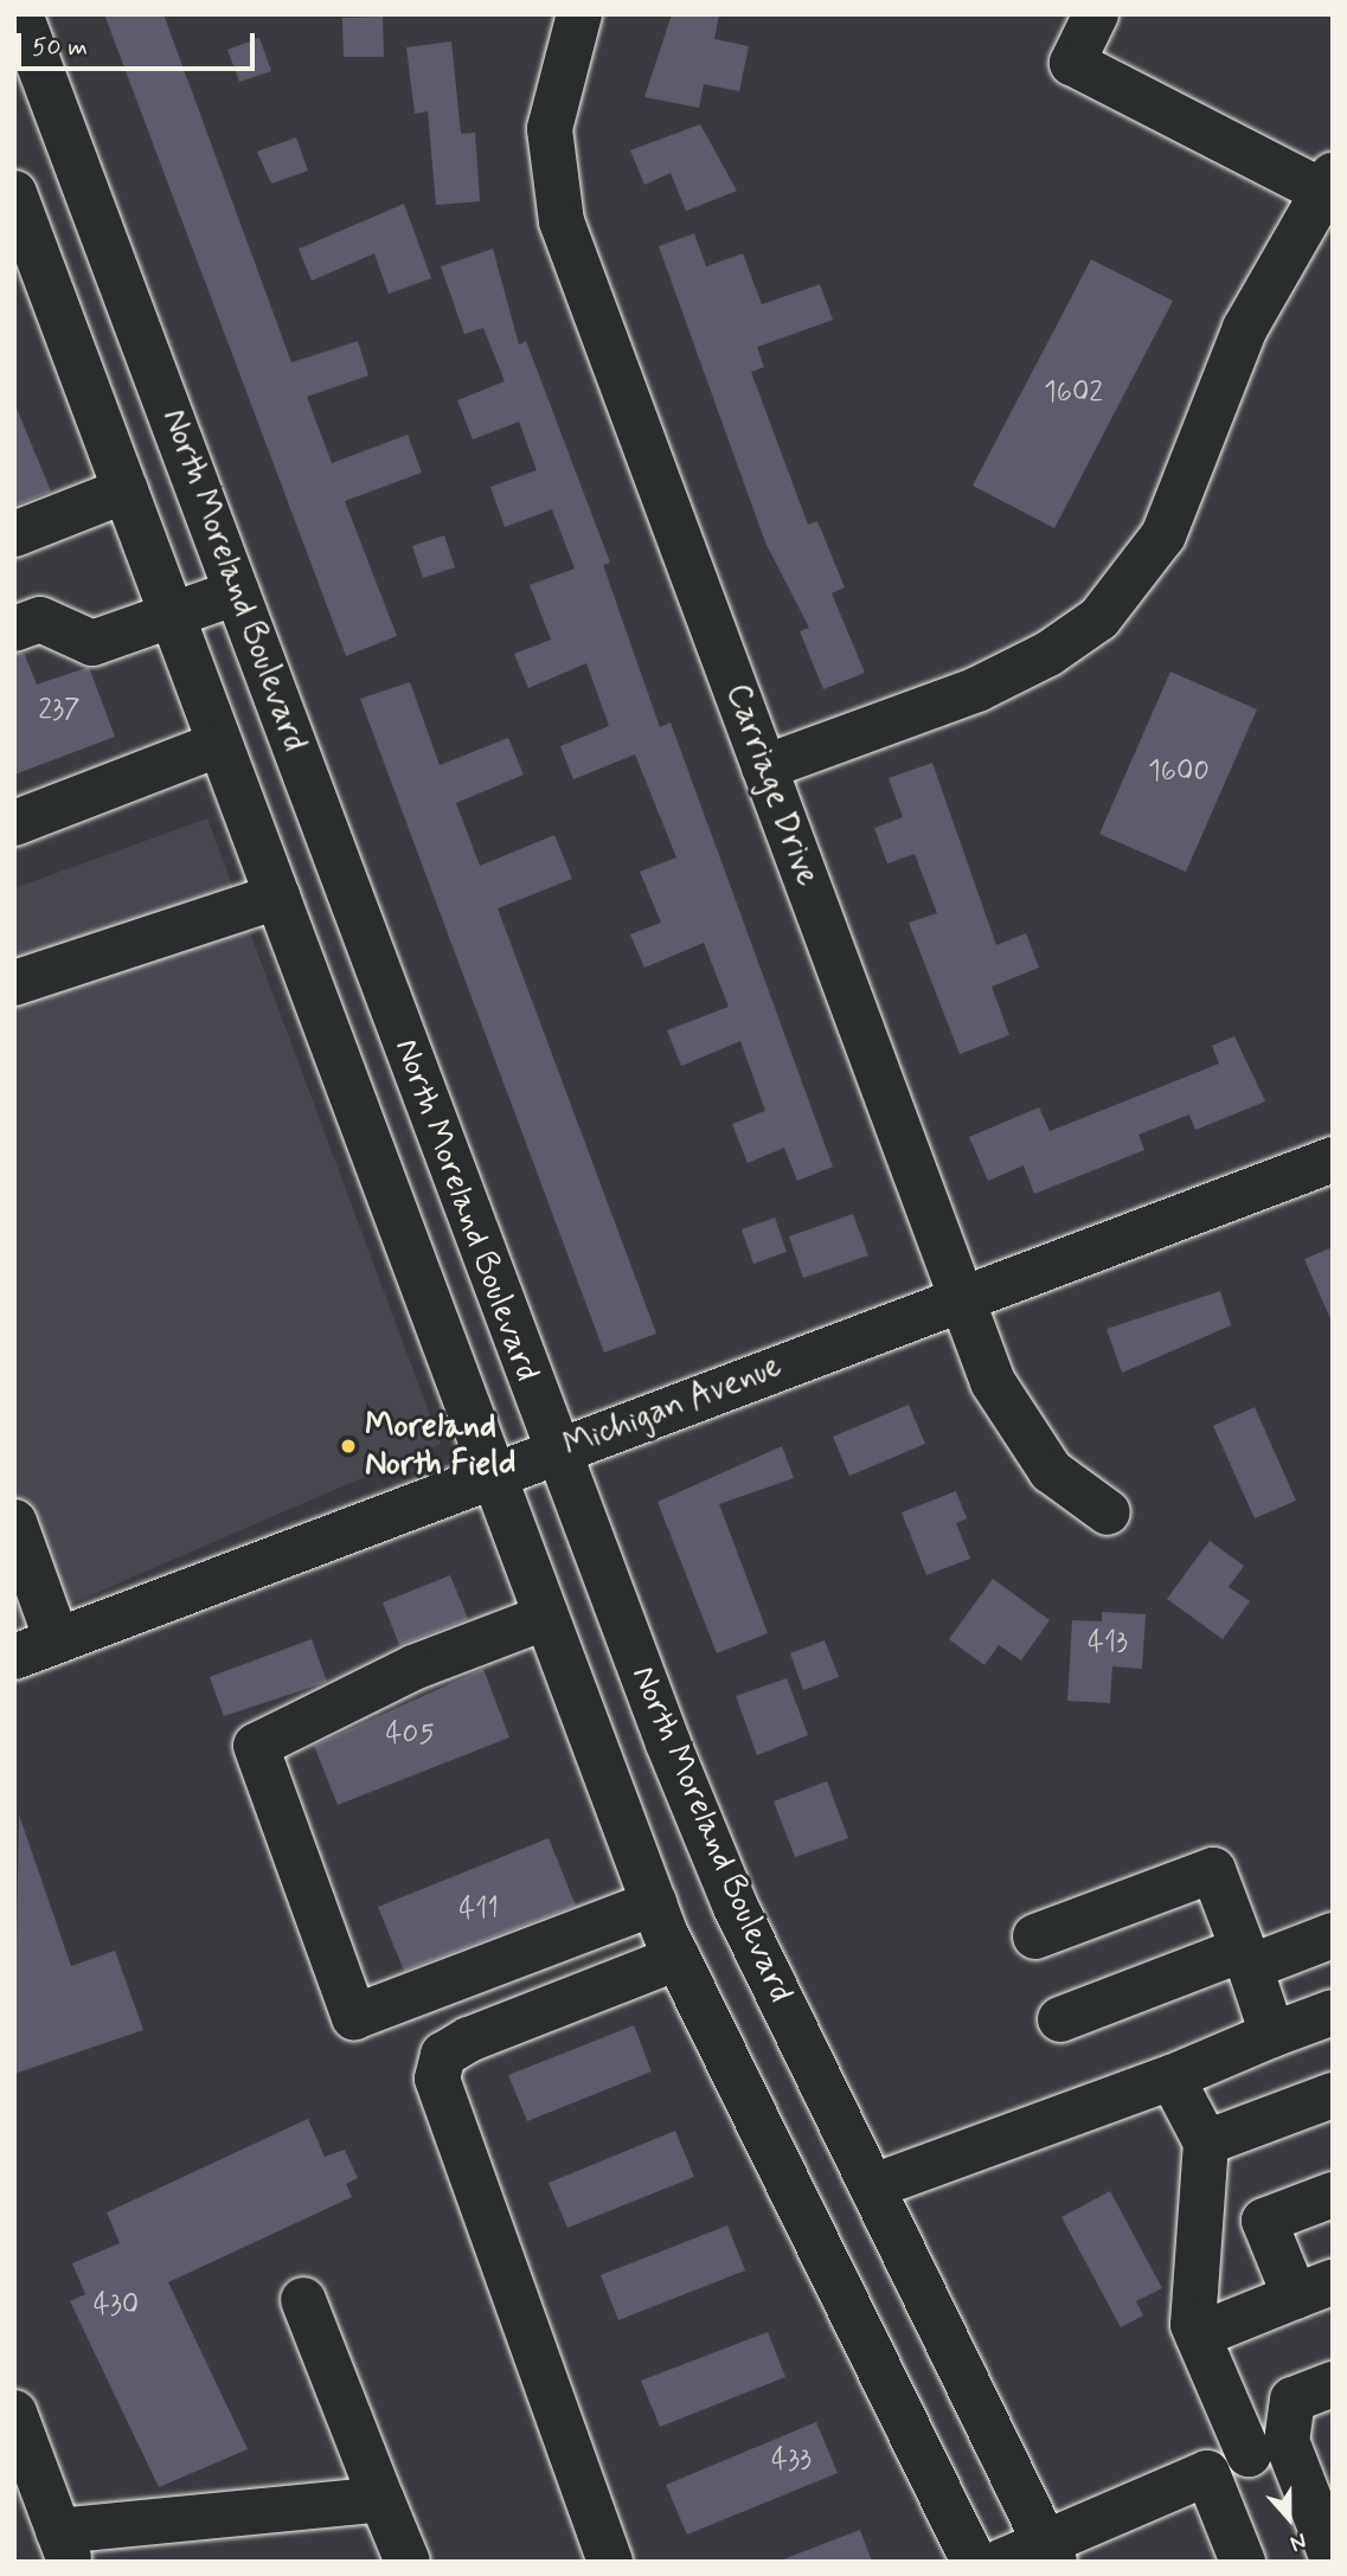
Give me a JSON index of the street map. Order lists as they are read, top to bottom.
{
  "streets": {
    "street": ["North Moreland Boulevard", "Carriage Drive", "Michigan Avenue"]
  },
  "crossings": [
    ["North Moreland Boulevard", "Michigan Avenue"],
    ["Carriage Drive", "Michigan Avenue"]
  ],
  "places": ["Moreland North Field"],
  "house_numbers": [
    "1602",
    "237",
    "1600",
    "413",
    "405",
    "411",
    "430",
    "433"
  ],
  "scale_bar": "50 m",
  "north": "bottom"
}
